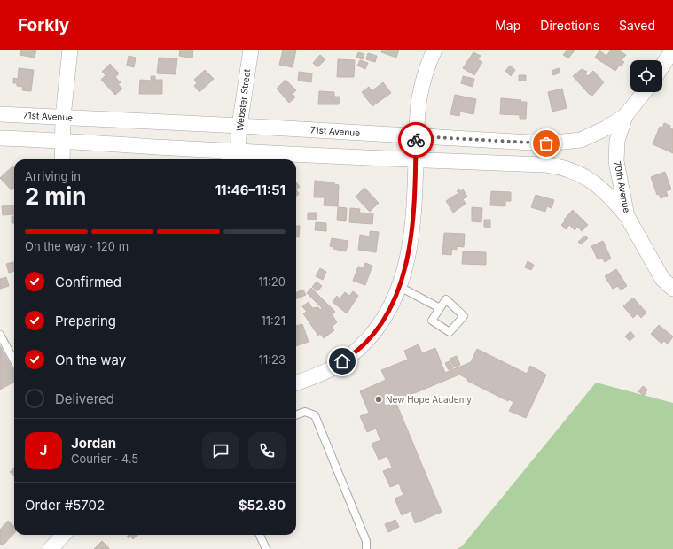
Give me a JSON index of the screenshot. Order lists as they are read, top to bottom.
{
  "streets": {
    "street": ["Webster Street", "71st Avenue", "70th Avenue"]
  },
  "crossings": [
    ["Webster Street", "71st Avenue"],
    ["71st Avenue", "70th Avenue"]
  ],
  "places": ["New Hope Academy"],
  "page": {
    "header": "Forkly",
    "nav": ["Map", "Directions", "Saved"],
    "heading": ["2 min", "Arriving in", "11:46–11:51"],
    "panel": [
      "Jordan",
      "Courier · 4.5",
      "Order #5702",
      "$52.80"
    ],
    "bar": "On the way · 120 m",
    "list": [
      ["Confirmed", "11:20"],
      ["Preparing", "11:21"],
      ["On the way", "11:23"],
      "Delivered"
    ],
    "round": "J"
  }
}
